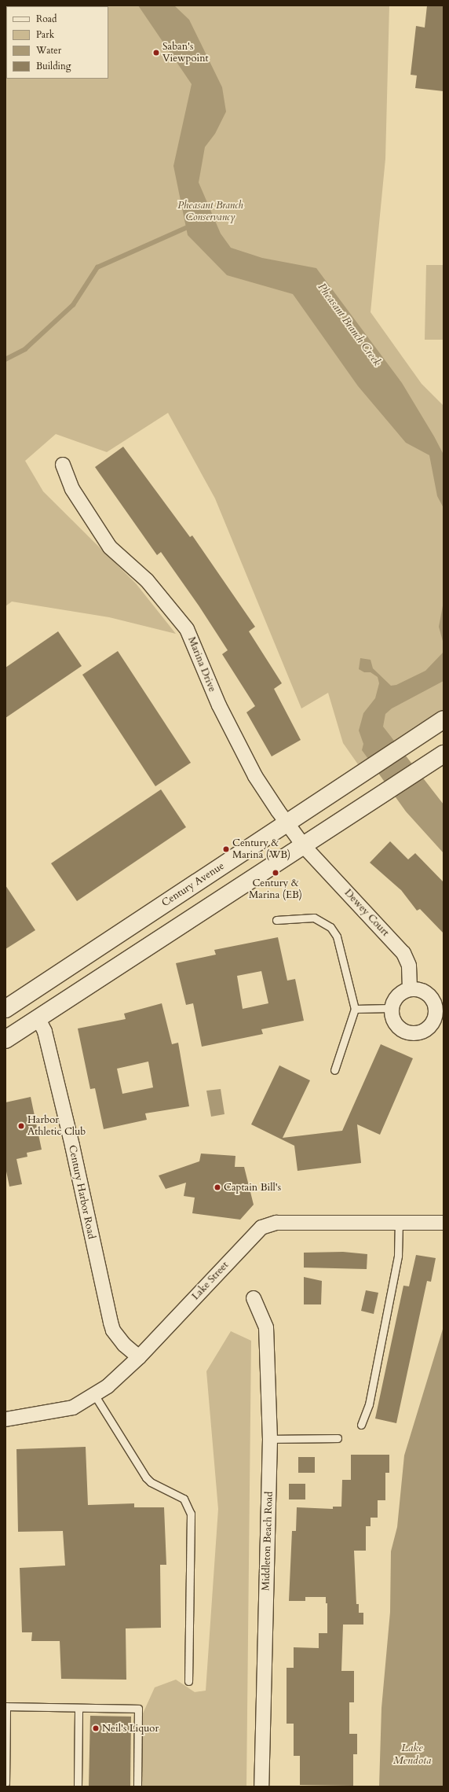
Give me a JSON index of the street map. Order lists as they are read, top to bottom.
{
  "streets": {
    "main road": ["Century Avenue"],
    "street": [
      "Marina Drive",
      "Dewey Court",
      "Century Harbor Road",
      "Lake Street",
      "Middleton Beach Road"
    ]
  },
  "crossings": [
    ["Marina Drive", "Century Avenue"],
    ["Marina Drive", "Dewey Court"],
    ["Century Harbor Road", "Lake Street"]
  ],
  "water": ["Pheasant Branch Creek", "Lake Mendota"],
  "parks": ["Pheasant Branch Conservancy"],
  "places": [
    "Saban's Viewpoint",
    "Century & Marina (WB)",
    "Century & Marina (EB)",
    "Harbor Athletic Club",
    "Captain Bill's",
    "Neil's Liquor"
  ],
  "legend": [
    "Road",
    "Park",
    "Water",
    "Building"
  ]
}
